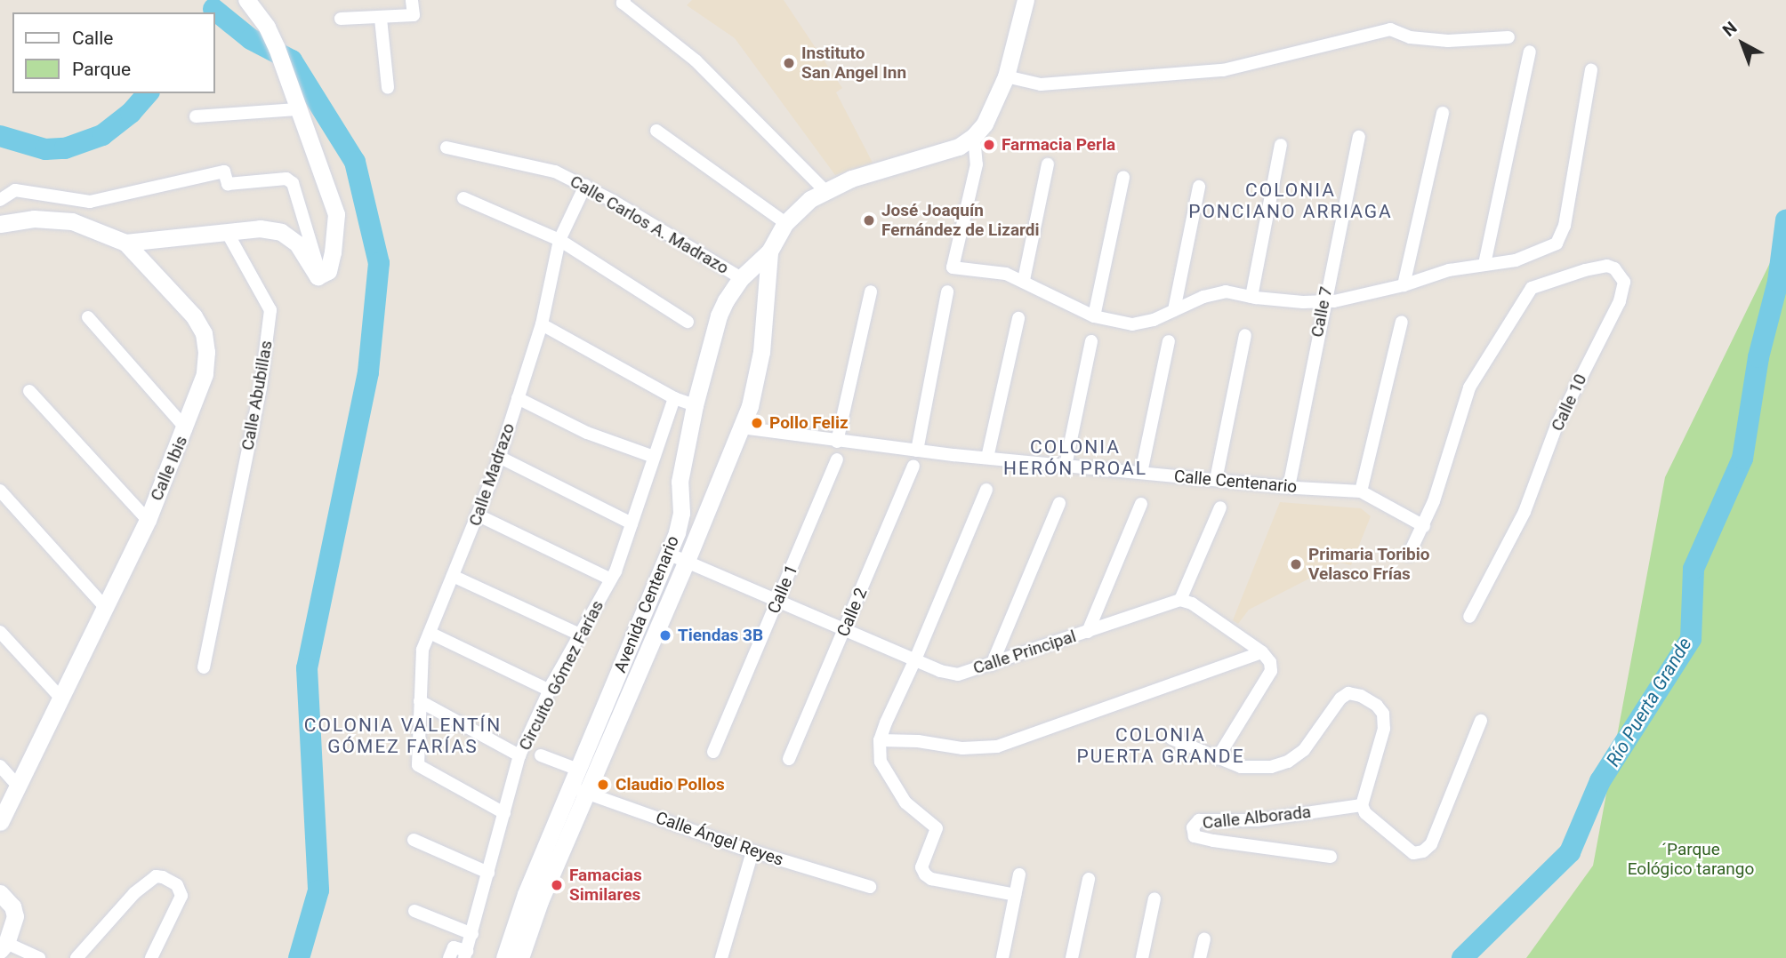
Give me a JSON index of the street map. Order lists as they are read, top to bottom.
{
  "streets": {
    "main road": ["Calle Ibis", "Avenida Centenario"],
    "street": [
      "Calle Carlos A. Madrazo",
      "Calle 7",
      "Calle Abubillas",
      "Calle 10",
      "Calle Madrazo",
      "Calle Centenario",
      "Calle 1",
      "Calle 2",
      "Calle Principal",
      "Circuito Gómez Farías",
      "Calle Alborada",
      "Calle Ángel Reyes"
    ]
  },
  "crossings": [
    ["Calle Carlos A. Madrazo", "Calle Madrazo"],
    ["Calle Carlos A. Madrazo", "Avenida Centenario"],
    ["Calle 7", "Calle Centenario"],
    ["Calle 10", "Calle Centenario"],
    ["Calle Madrazo", "Circuito Gómez Farías"],
    ["Calle Centenario", "Avenida Centenario"],
    ["Calle 1", "Calle Principal"],
    ["Avenida Centenario", "Calle Principal"],
    ["Avenida Centenario", "Calle Ángel Reyes"],
    ["Calle 2", "Calle Principal"]
  ],
  "districts": [
    "COLONIA PONCIANO ARRIAGA",
    "COLONIA HERÓN PROAL",
    "COLONIA VALENTÍN GÓMEZ FARÍAS",
    "COLONIA PUERTA GRANDE"
  ],
  "water": ["Río Puerta Grande"],
  "parks": ["´Parque Eológico tarango"],
  "places": [
    "Instituto San Angel Inn",
    "Farmacia Perla",
    "José Joaquín Fernández de Lizardi",
    "Pollo Feliz",
    "Primaria Toribio Velasco Frías",
    "Tiendas 3B",
    "Claudio Pollos",
    "Famacias Similares"
  ],
  "legend": ["Calle", "Parque"],
  "north": "top left"
}
